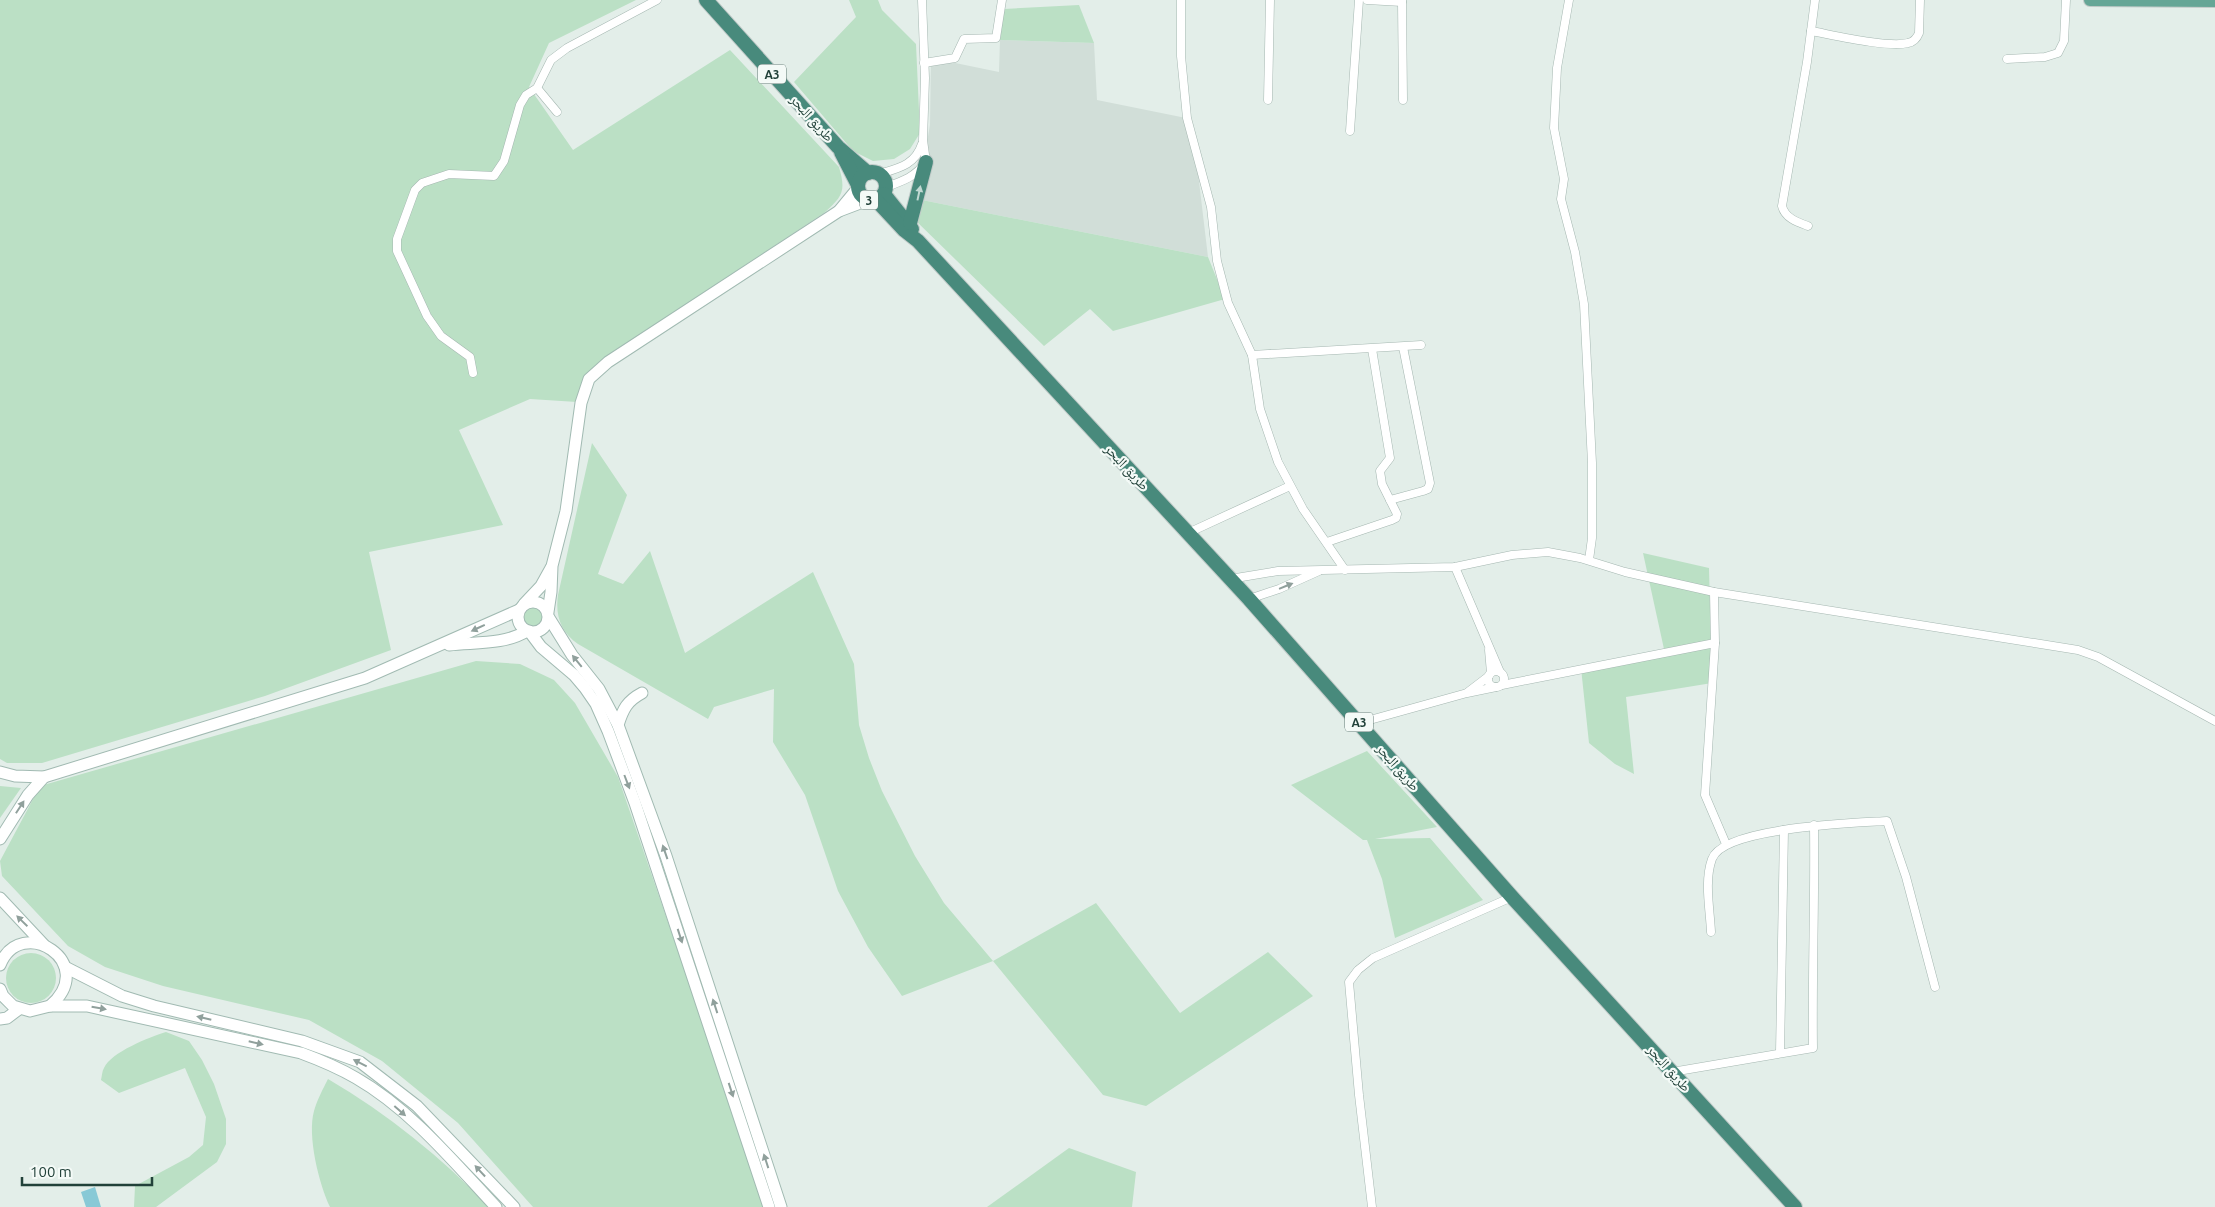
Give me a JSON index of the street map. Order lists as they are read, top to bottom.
{
  "streets": {
    "highway": ["A3", "طريق البحر", "3"]
  },
  "crossings": [
    ["طريق البحر", "3"]
  ],
  "scale_bar": "100 m"
}
